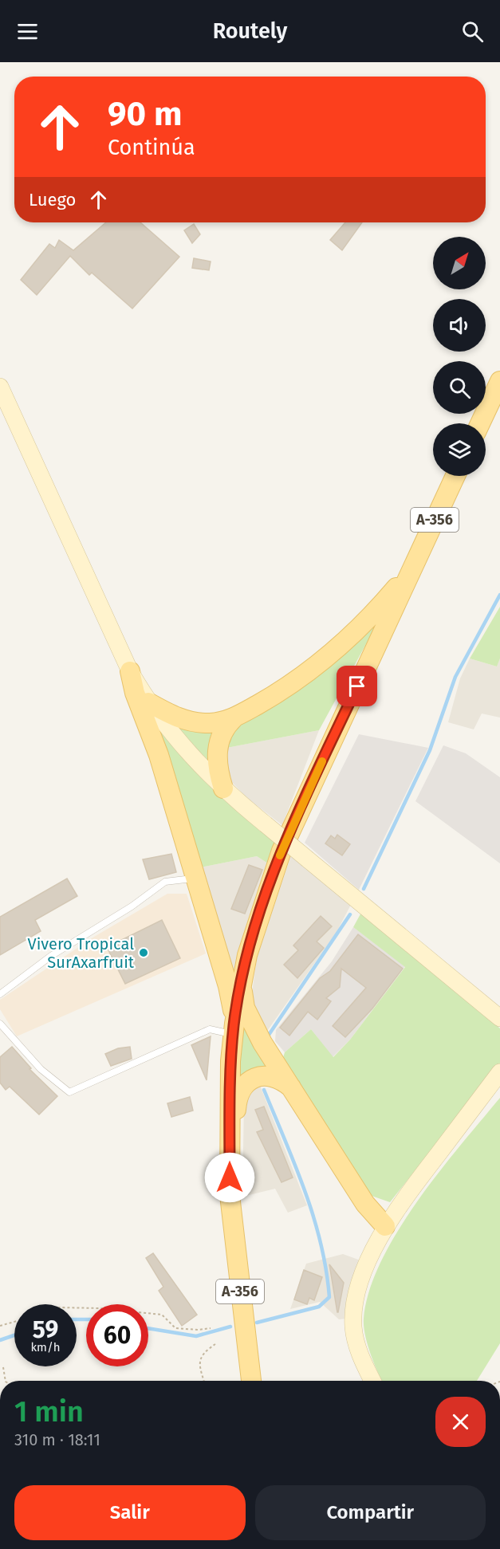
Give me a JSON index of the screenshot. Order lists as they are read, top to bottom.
{
  "streets": {
    "main road": ["A-356"]
  },
  "places": ["Vivero Tropical SurAxarfruit"],
  "north": "top right",
  "page": {
    "header": "Routely",
    "turn": ["90 m", "Continúa"],
    "then": "Luego",
    "speed": "59 km/h",
    "limit": "60",
    "heading": ["1 min", "310 m · 18:11"],
    "buttons": ["Salir", "Compartir"]
  }
}
